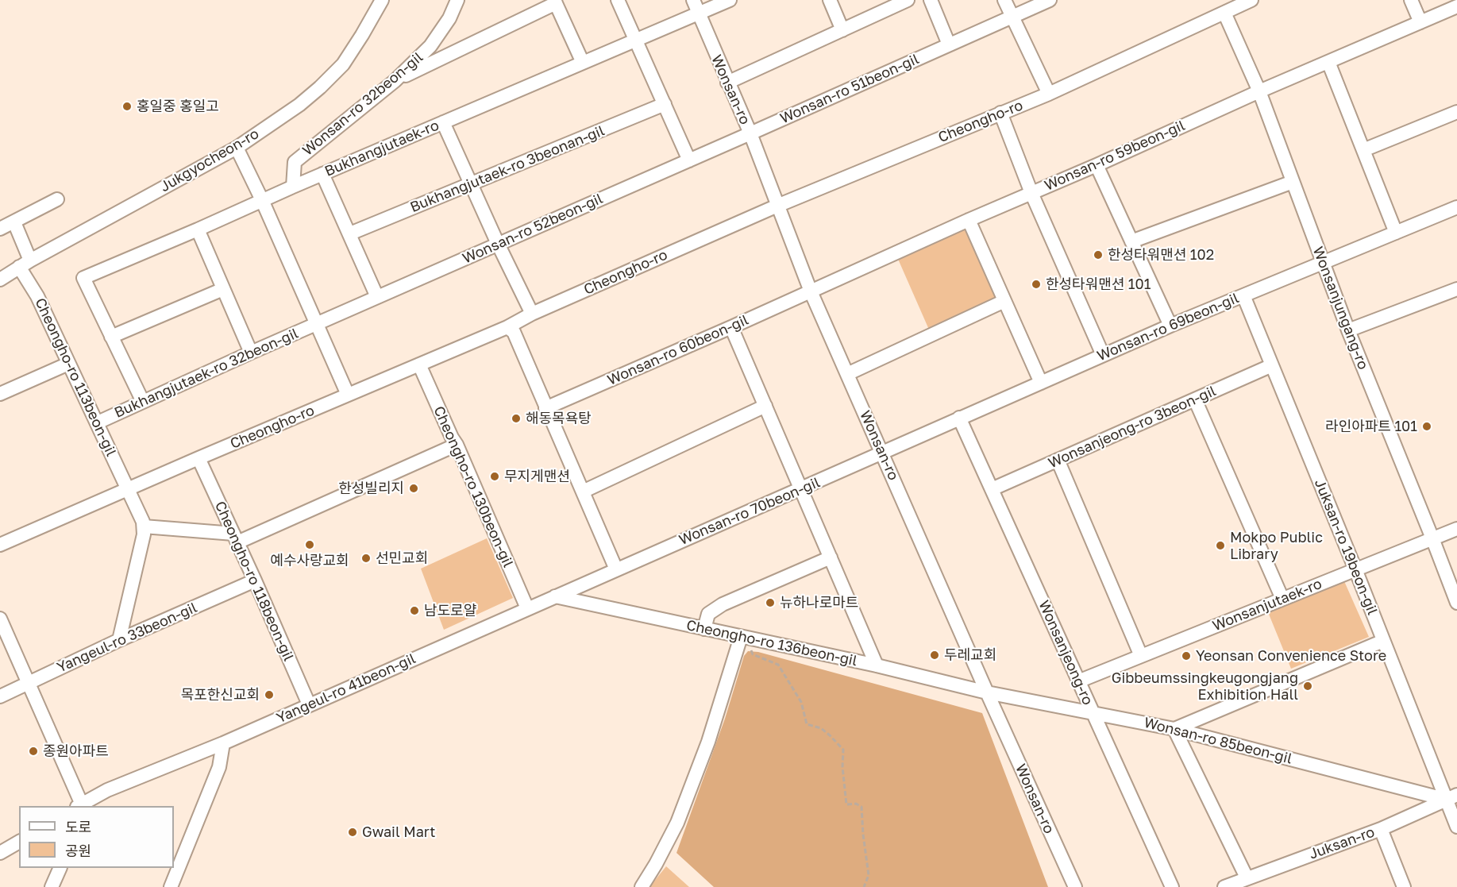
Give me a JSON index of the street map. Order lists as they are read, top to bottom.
{
  "streets": {
    "street": [
      "Wonsan-ro 51beon-gil",
      "Wonsan-ro",
      "Wonsan-ro 32beon-gil",
      "Cheongho-ro",
      "Bukhangjutaek-ro",
      "Wonsan-ro 59beon-gil",
      "Jukgyocheon-ro",
      "Bukhangjutaek-ro 3beonan-gil",
      "Wonsan-ro 52beon-gil",
      "Wonsanjungang-ro",
      "Wonsan-ro 69beon-gil",
      "Wonsan-ro 60beon-gil",
      "Bukhangjutaek-ro 32beon-gil",
      "Cheongho-ro 113beon-gil",
      "Wonsanjeong-ro 3beon-gil",
      "Cheongho-ro 130beon-gil",
      "Wonsan-ro 70beon-gil",
      "Juksan-ro 19beon-gil",
      "Cheongho-ro 118beon-gil",
      "Wonsanjutaek-ro",
      "Yangeul-ro 33beon-gil",
      "Cheongho-ro 136beon-gil",
      "Wonsanjeong-ro",
      "Yangeul-ro 41beon-gil",
      "Wonsan-ro 85beon-gil",
      "Juksan-ro"
    ]
  },
  "crossings": [
    ["Wonsan-ro 51beon-gil", "Wonsan-ro"],
    ["Wonsan-ro 51beon-gil", "Wonsan-ro 52beon-gil"],
    ["Wonsan-ro", "Cheongho-ro"],
    ["Wonsan-ro", "Bukhangjutaek-ro"],
    ["Wonsan-ro", "Wonsan-ro 59beon-gil"],
    ["Wonsan-ro", "Wonsan-ro 52beon-gil"],
    ["Wonsan-ro", "Wonsan-ro 69beon-gil"],
    ["Wonsan-ro", "Wonsan-ro 60beon-gil"],
    ["Wonsan-ro", "Wonsan-ro 70beon-gil"],
    ["Wonsan-ro", "Cheongho-ro 136beon-gil"],
    ["Wonsan-ro", "Wonsan-ro 85beon-gil"],
    ["Wonsan-ro 32beon-gil", "Bukhangjutaek-ro"],
    ["Cheongho-ro", "Wonsanjungang-ro"],
    ["Cheongho-ro", "Cheongho-ro 113beon-gil"],
    ["Cheongho-ro", "Cheongho-ro 130beon-gil"],
    ["Cheongho-ro", "Cheongho-ro 118beon-gil"],
    ["Wonsan-ro 59beon-gil", "Wonsanjungang-ro"],
    ["Wonsan-ro 59beon-gil", "Wonsan-ro 60beon-gil"],
    ["Jukgyocheon-ro", "Cheongho-ro 113beon-gil"],
    ["Wonsan-ro 52beon-gil", "Bukhangjutaek-ro 32beon-gil"],
    ["Wonsanjungang-ro", "Wonsan-ro 69beon-gil"],
    ["Wonsanjungang-ro", "Wonsanjutaek-ro"],
    ["Wonsan-ro 69beon-gil", "Wonsan-ro 70beon-gil"],
    ["Wonsan-ro 69beon-gil", "Juksan-ro 19beon-gil"],
    ["Wonsan-ro 69beon-gil", "Wonsanjeong-ro"],
    ["Bukhangjutaek-ro 32beon-gil", "Cheongho-ro 113beon-gil"],
    ["Wonsanjeong-ro 3beon-gil", "Juksan-ro 19beon-gil"],
    ["Wonsanjeong-ro 3beon-gil", "Wonsanjeong-ro"],
    ["Cheongho-ro 130beon-gil", "Yangeul-ro 41beon-gil"],
    ["Wonsan-ro 70beon-gil", "Yangeul-ro 41beon-gil"],
    ["Juksan-ro 19beon-gil", "Wonsanjutaek-ro"],
    ["Juksan-ro 19beon-gil", "Wonsan-ro 85beon-gil"],
    ["Juksan-ro 19beon-gil", "Juksan-ro"],
    ["Cheongho-ro 118beon-gil", "Yangeul-ro 33beon-gil"],
    ["Cheongho-ro 118beon-gil", "Yangeul-ro 41beon-gil"],
    ["Wonsanjutaek-ro", "Wonsanjeong-ro"],
    ["Cheongho-ro 136beon-gil", "Yangeul-ro 41beon-gil"],
    ["Cheongho-ro 136beon-gil", "Wonsan-ro 85beon-gil"],
    ["Wonsanjeong-ro", "Wonsan-ro 85beon-gil"],
    ["Wonsan-ro 85beon-gil", "Juksan-ro"]
  ],
  "places": [
    "홍일중 홍일고",
    "한성타워맨션 102",
    "한성타워맨션 101",
    "해동목욕탕",
    "라인아파트 101",
    "무지게맨션",
    "한성빌리지",
    "예수사랑교회",
    "Mokpo Public Library",
    "선민교회",
    "뉴하나로마트",
    "남도로얄",
    "두레교회",
    "Yeonsan Convenience Store",
    "Gibbeumssingkeugongjang Exhibition Hall",
    "목포한신교회",
    "종원아파트",
    "Gwail Mart"
  ],
  "legend": ["도로", "공원"]
}
